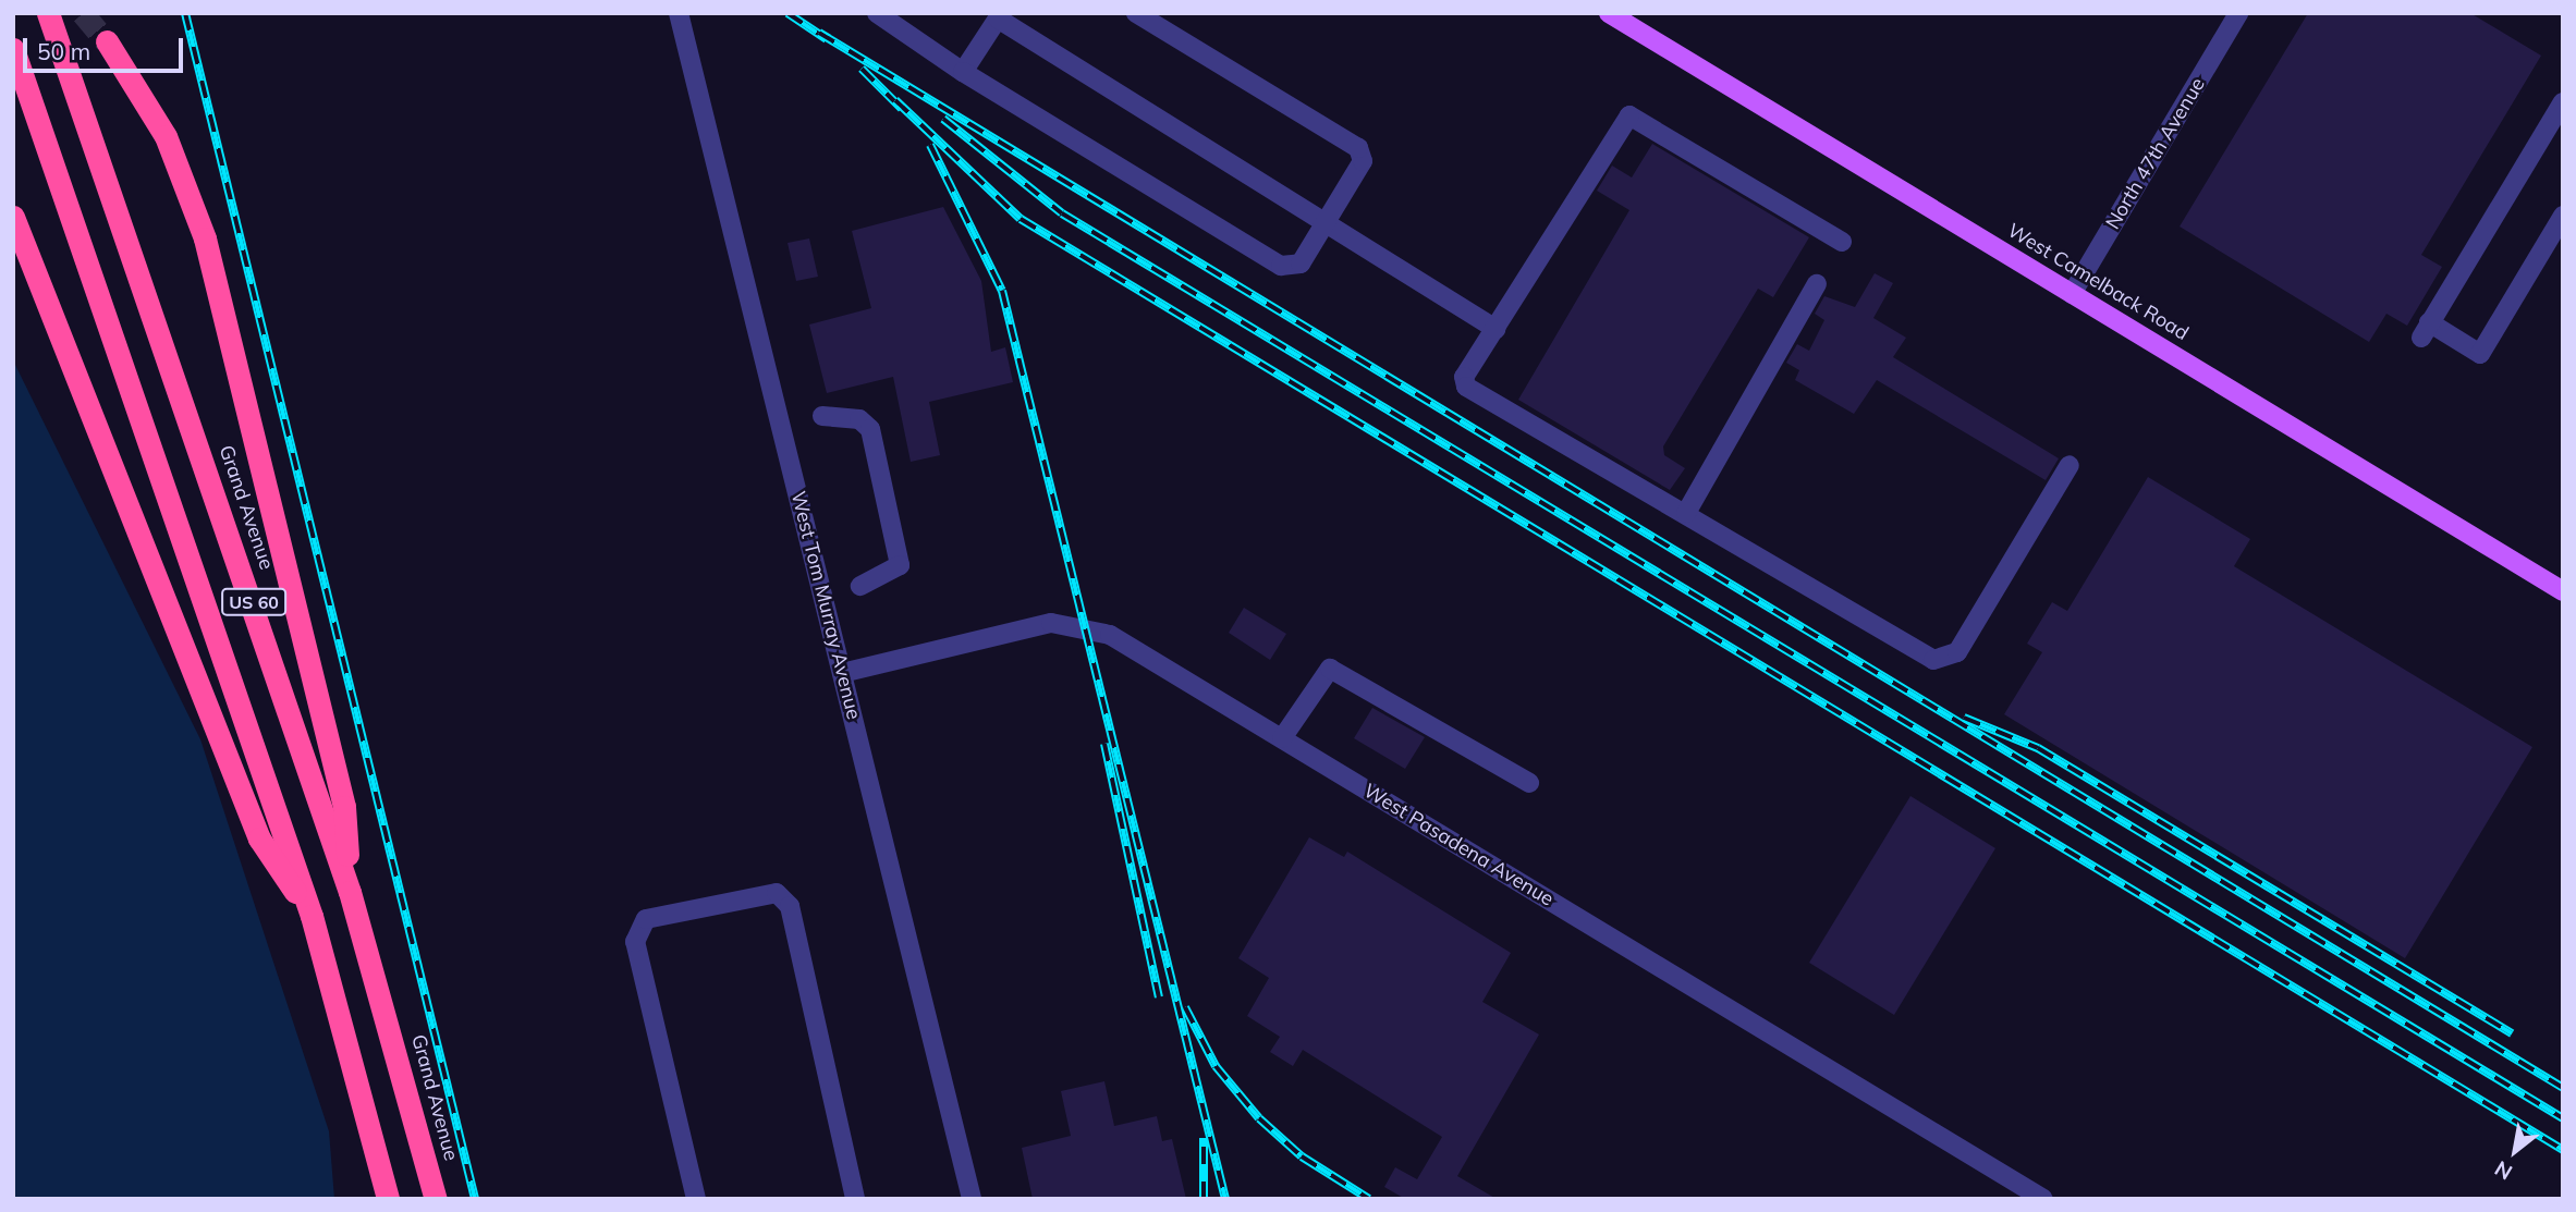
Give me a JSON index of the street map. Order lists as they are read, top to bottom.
{
  "streets": {
    "highway": ["Grand Avenue", "US 60"],
    "main road": ["West Camelback Road"],
    "street": ["North 47th Avenue", "West Tom Murray Avenue", "West Pasadena Avenue"]
  },
  "crossings": [
    ["North 47th Avenue", "West Camelback Road"],
    ["West Tom Murray Avenue", "West Pasadena Avenue"]
  ],
  "scale_bar": "50 m",
  "north": "bottom left"
}
